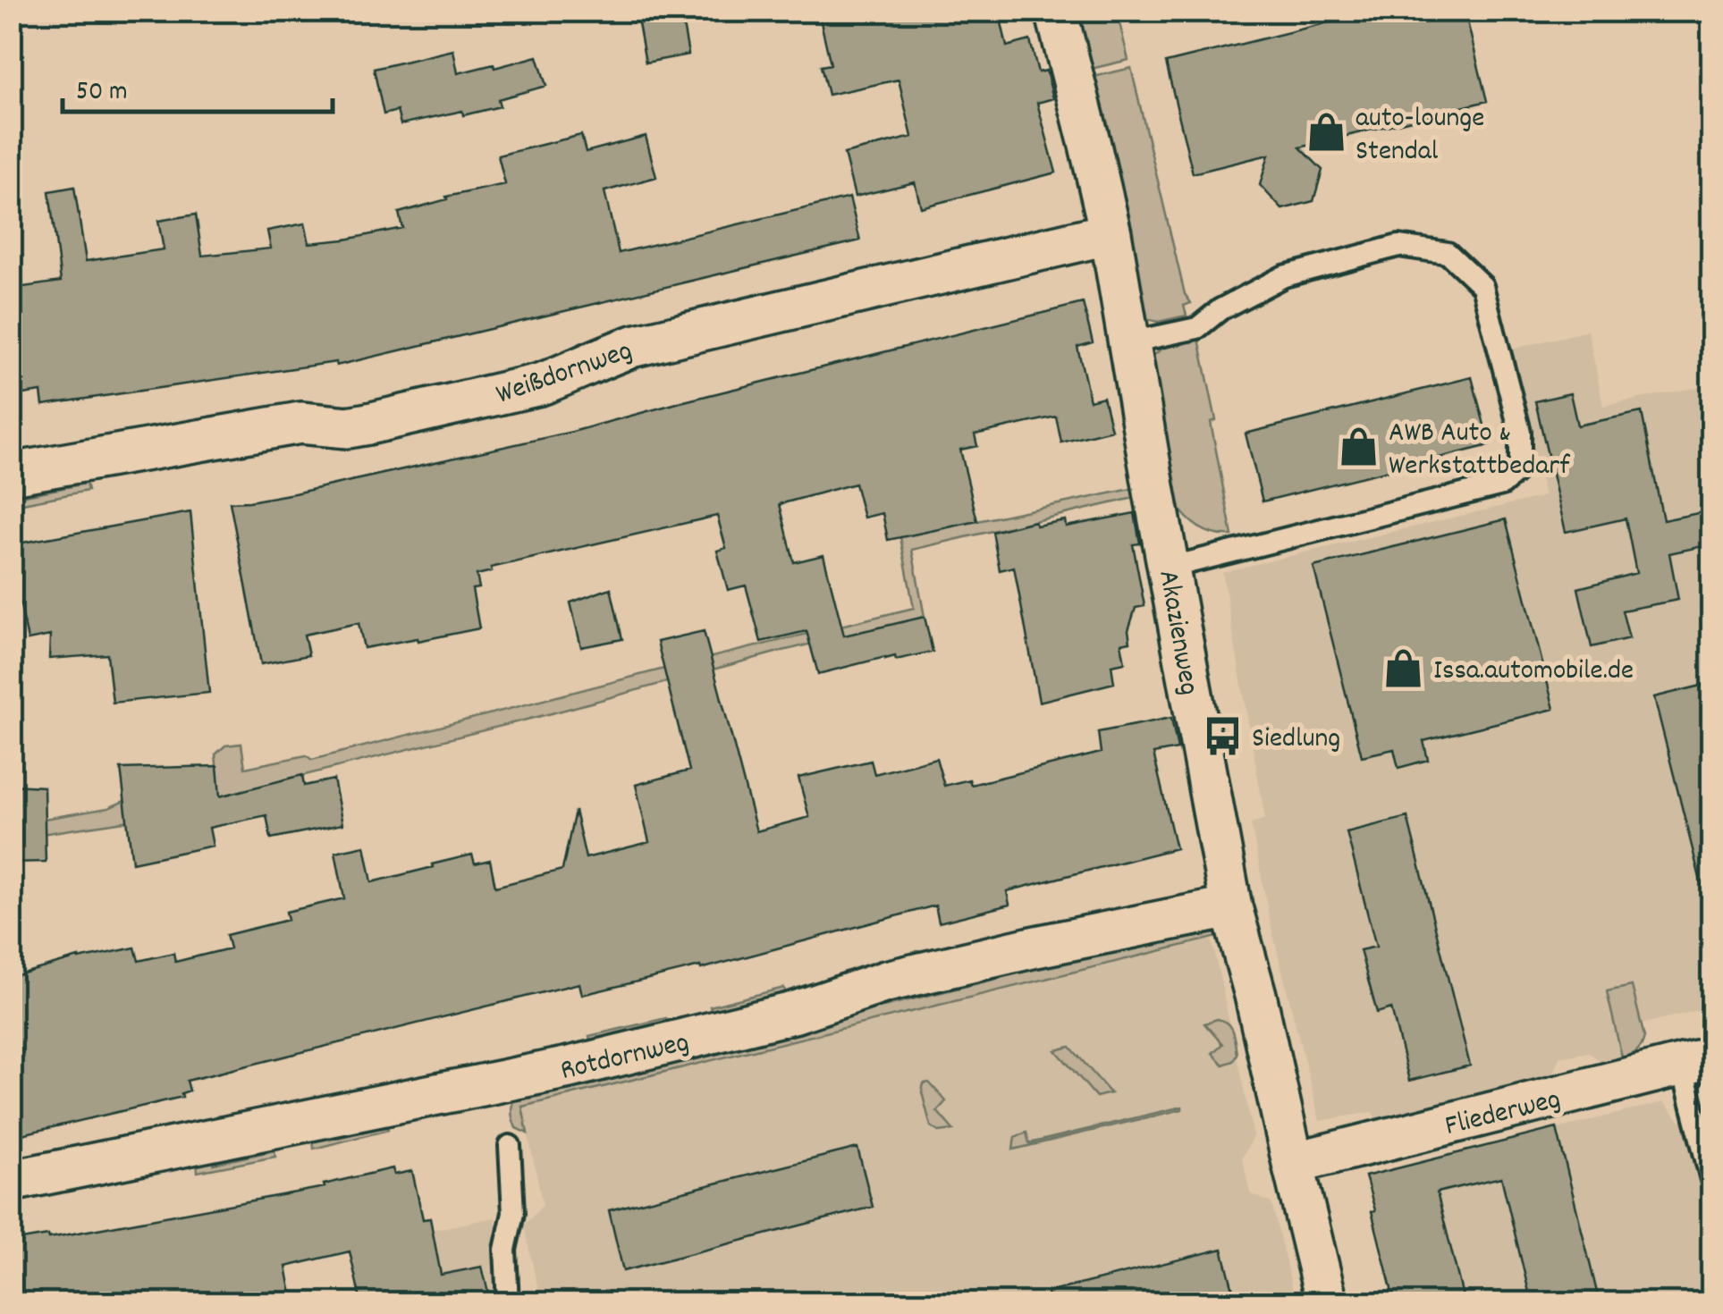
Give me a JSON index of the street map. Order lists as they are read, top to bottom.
{
  "streets": {
    "street": [
      "Weißdornweg",
      "Akazienweg",
      "Rotdornweg",
      "Fliederweg"
    ]
  },
  "crossings": [
    ["Weißdornweg", "Akazienweg"],
    ["Akazienweg", "Rotdornweg"],
    ["Akazienweg", "Fliederweg"]
  ],
  "places": {
    "shop": ["auto-lounge Stendal", "AWB Auto & Werkstattbedarf", "Issa.automobile.de"],
    "bus stop": ["Siedlung"]
  },
  "scale_bar": "50 m"
}
